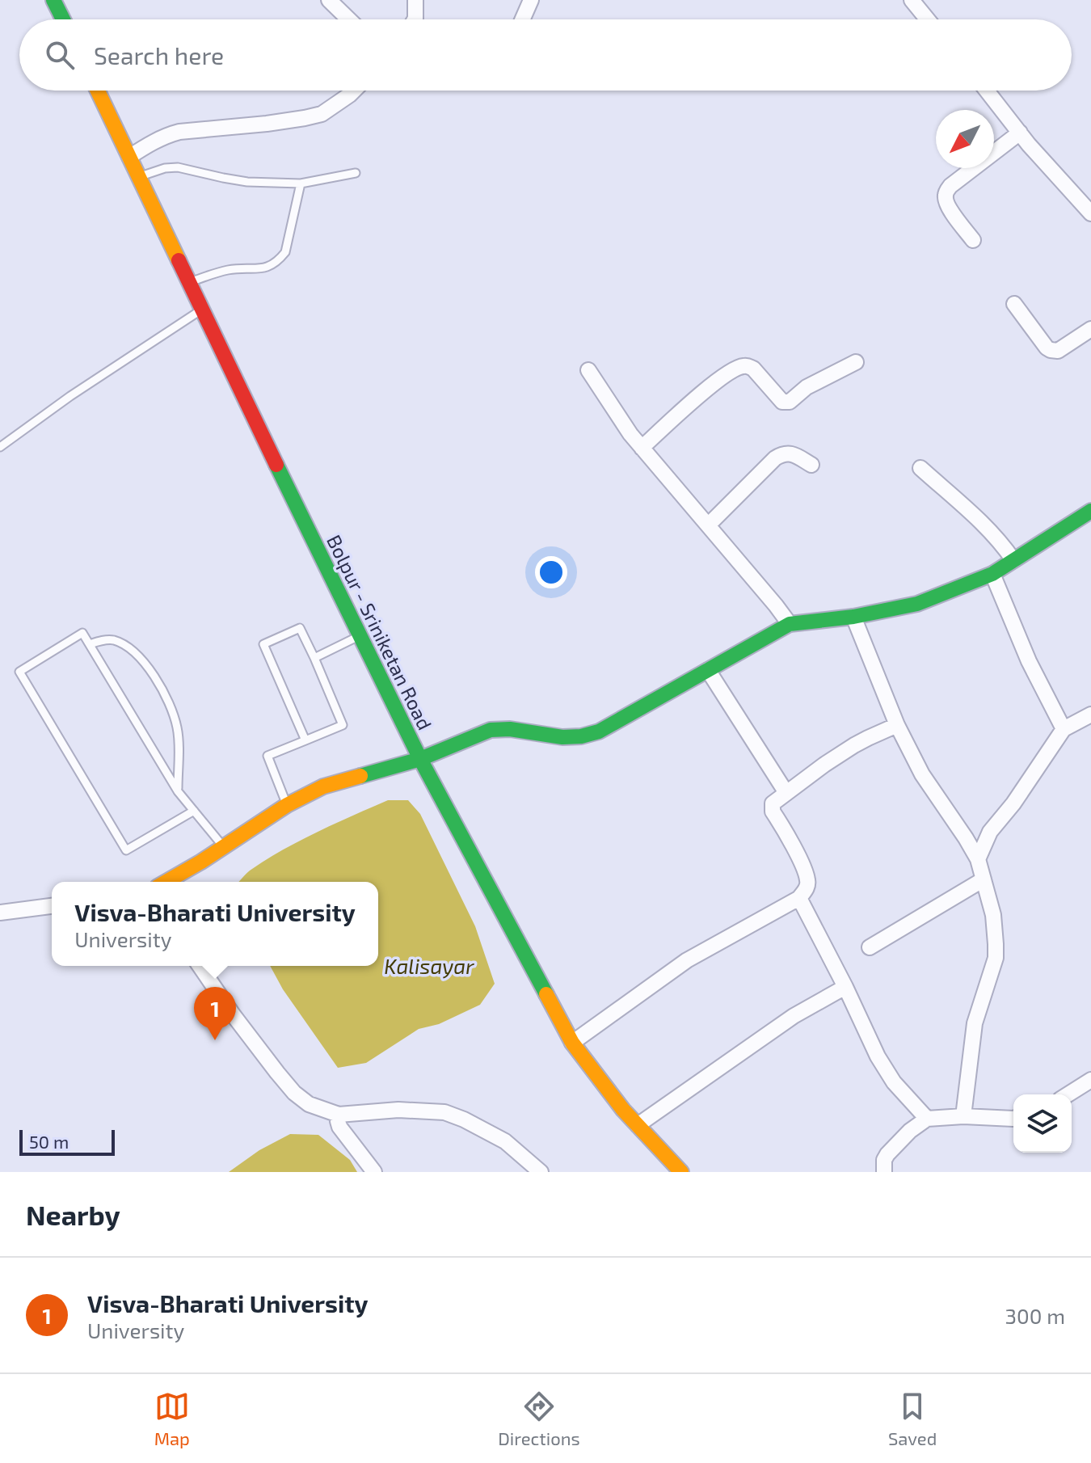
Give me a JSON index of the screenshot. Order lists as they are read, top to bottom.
{
  "streets": {
    "main road": ["Bolpur - Sriniketan Road"]
  },
  "water": ["Kalisayar"],
  "scale_bar": "50 m",
  "north": "bottom left",
  "page": {
    "search": "Search here",
    "popup": ["Visva-Bharati University", "University"],
    "pins": "1",
    "scale": "50 m",
    "heading": "Nearby",
    "list": [
      {
        "mark": "1",
        "name": "Visva-Bharati University",
        "note": "University",
        "value": "300 m"
      }
    ],
    "nav": ["Map", "Directions", "Saved"]
  }
}
